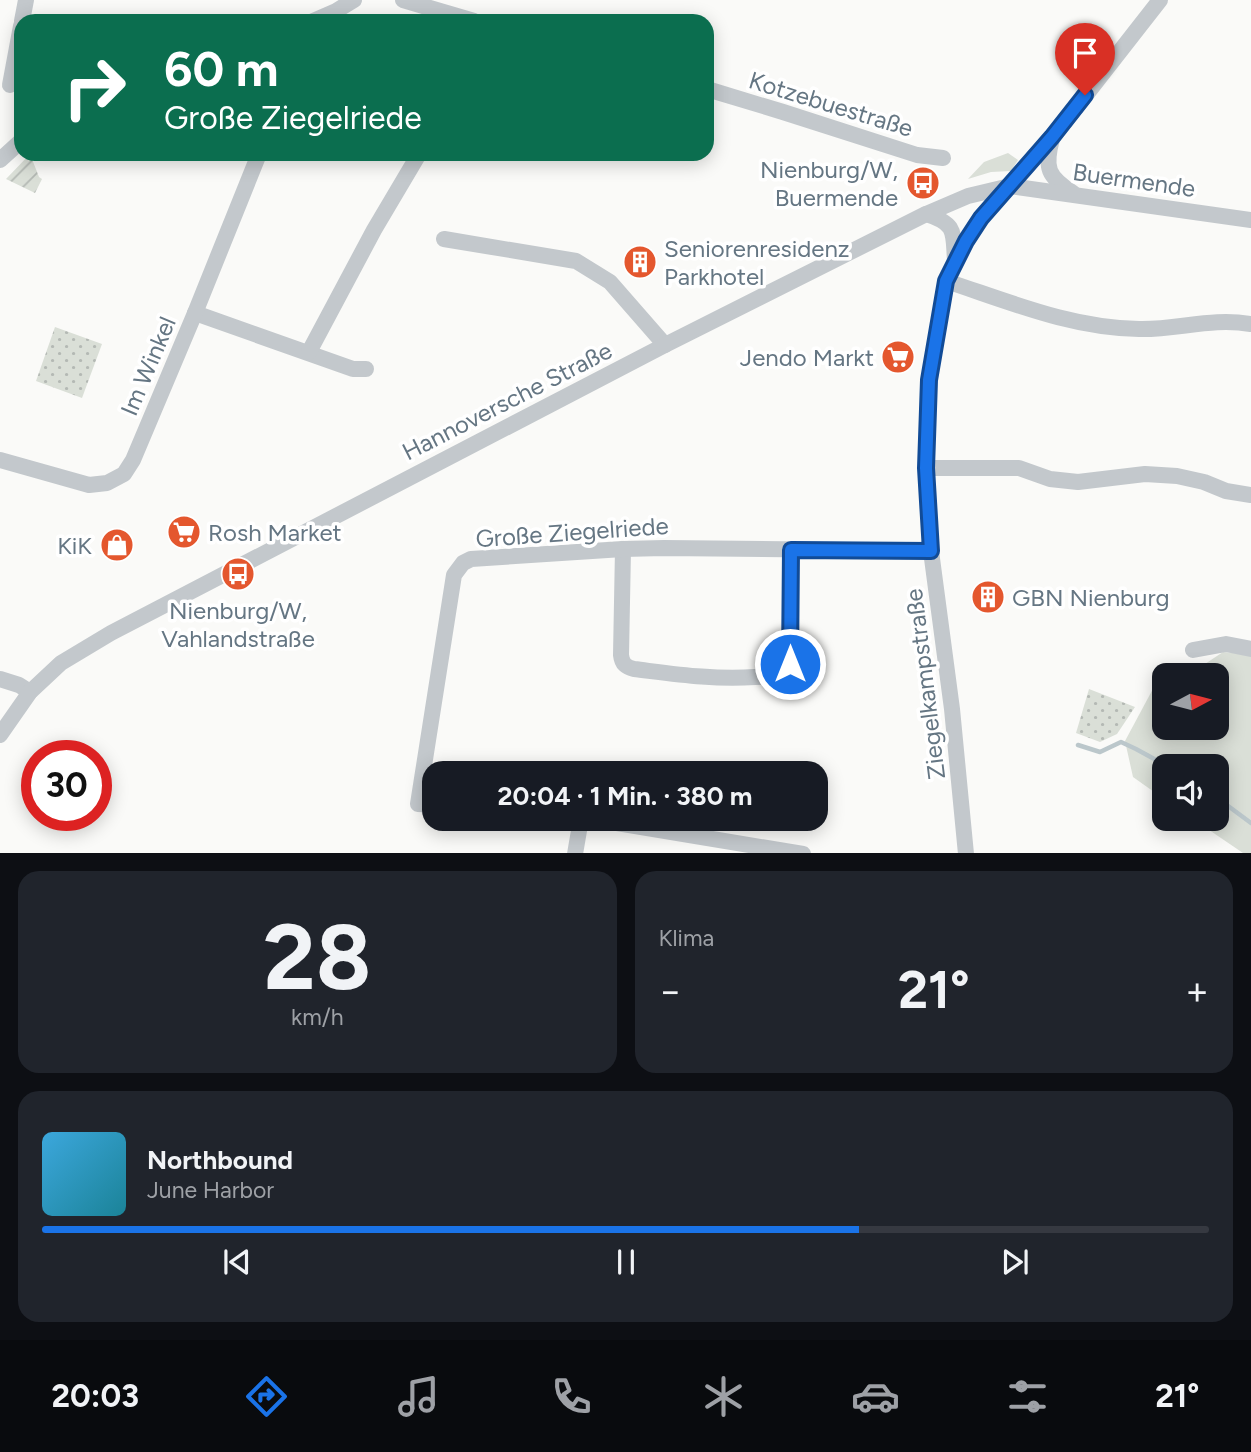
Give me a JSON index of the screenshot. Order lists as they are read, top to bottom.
{
  "streets": {
    "street": [
      "Kotzebuestraße",
      "Buermende",
      "Im Winkel",
      "Hannoversche Straße",
      "Große Ziegelriede",
      "Ziegelkampstraße"
    ]
  },
  "crossings": [
    ["Buermende", "Hannoversche Straße"],
    ["Buermende", "Ziegelkampstraße"],
    ["Hannoversche Straße", "Ziegelkampstraße"],
    ["Große Ziegelriede", "Ziegelkampstraße"]
  ],
  "places": {
    "bus stop": ["Nienburg/W, Buermende", "Nienburg/W, Vahlandstraße"],
    "building": ["Seniorenresidenz Parkhotel", "GBN Nienburg"],
    "supermarket": ["Jendo Markt", "Rosh Market"],
    "shop": ["KiK"]
  },
  "north": "right",
  "page": {
    "turn": ["60 m", "Große Ziegelriede"],
    "limit": "30",
    "trip": "20:04 · 1 Min. · 380 m",
    "tile": [
      ["28", "km/h"],
      "Klima"
    ],
    "heat": ["−", "21°", "+"],
    "song": ["Northbound", "June Harbor"],
    "tabs": ["20:03", "21°"]
  }
}
